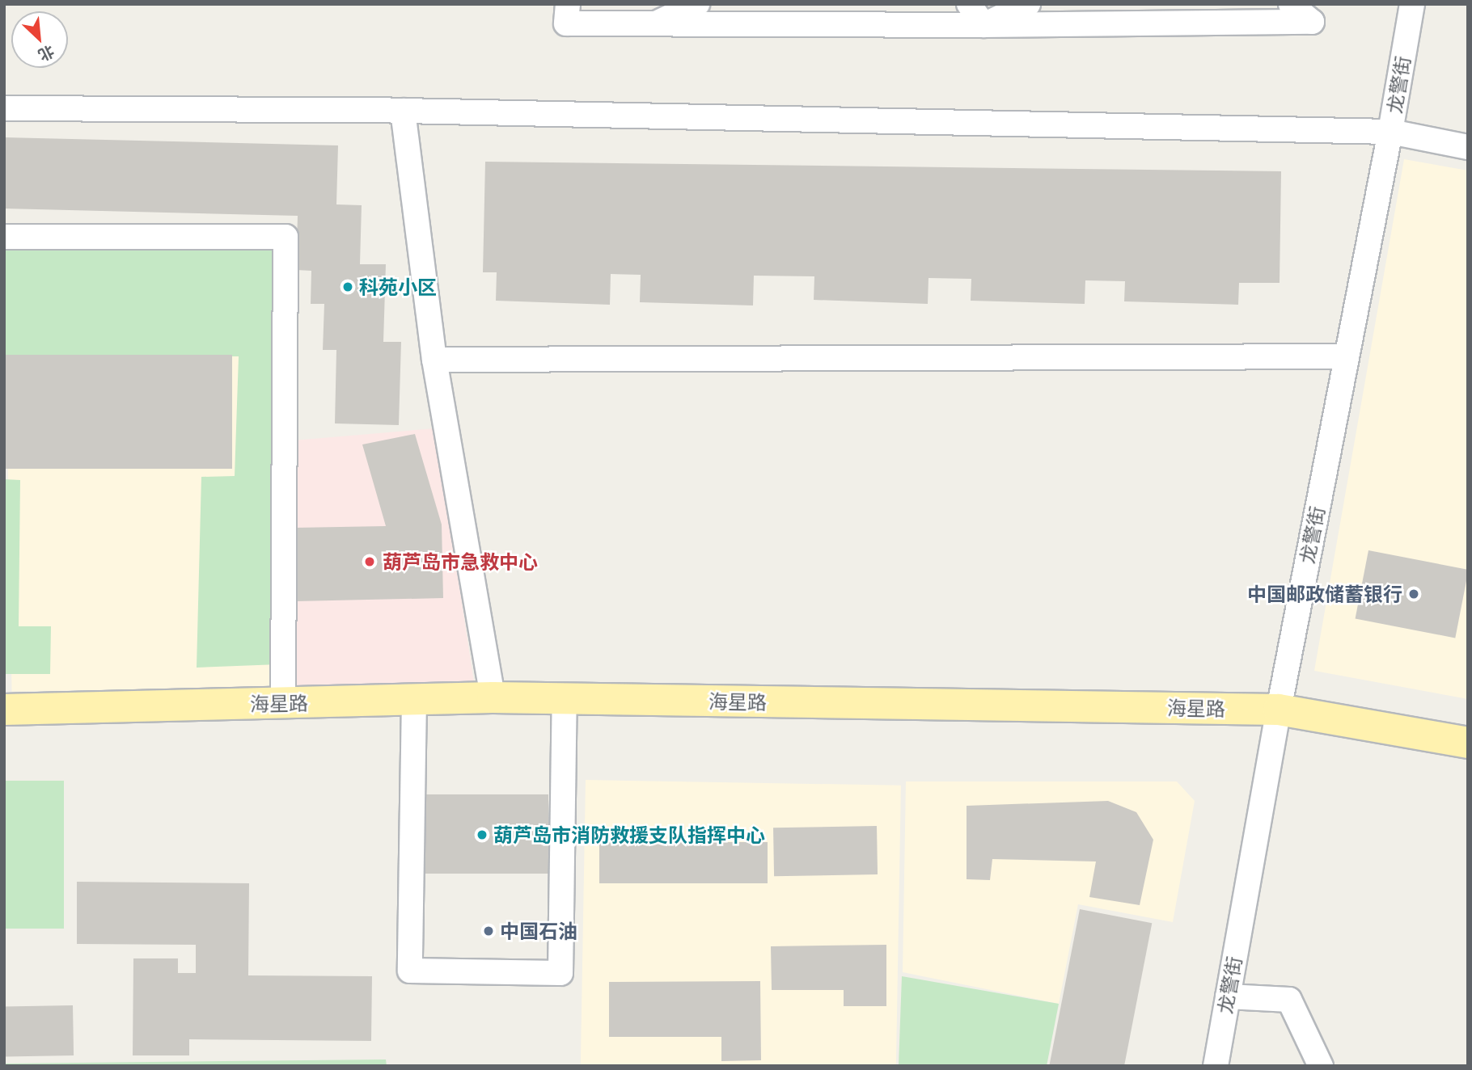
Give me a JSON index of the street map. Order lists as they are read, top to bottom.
{
  "streets": {
    "main road": ["海星路"],
    "street": ["龙警街"]
  },
  "crossings": [
    ["龙警街", "海星路"]
  ],
  "places": [
    "科苑小区",
    "葫芦岛市急救中心",
    "中国邮政储蓄银行",
    "葫芦岛市消防救援支队指挥中心",
    "中国石油"
  ],
  "north": "bottom right"
}
